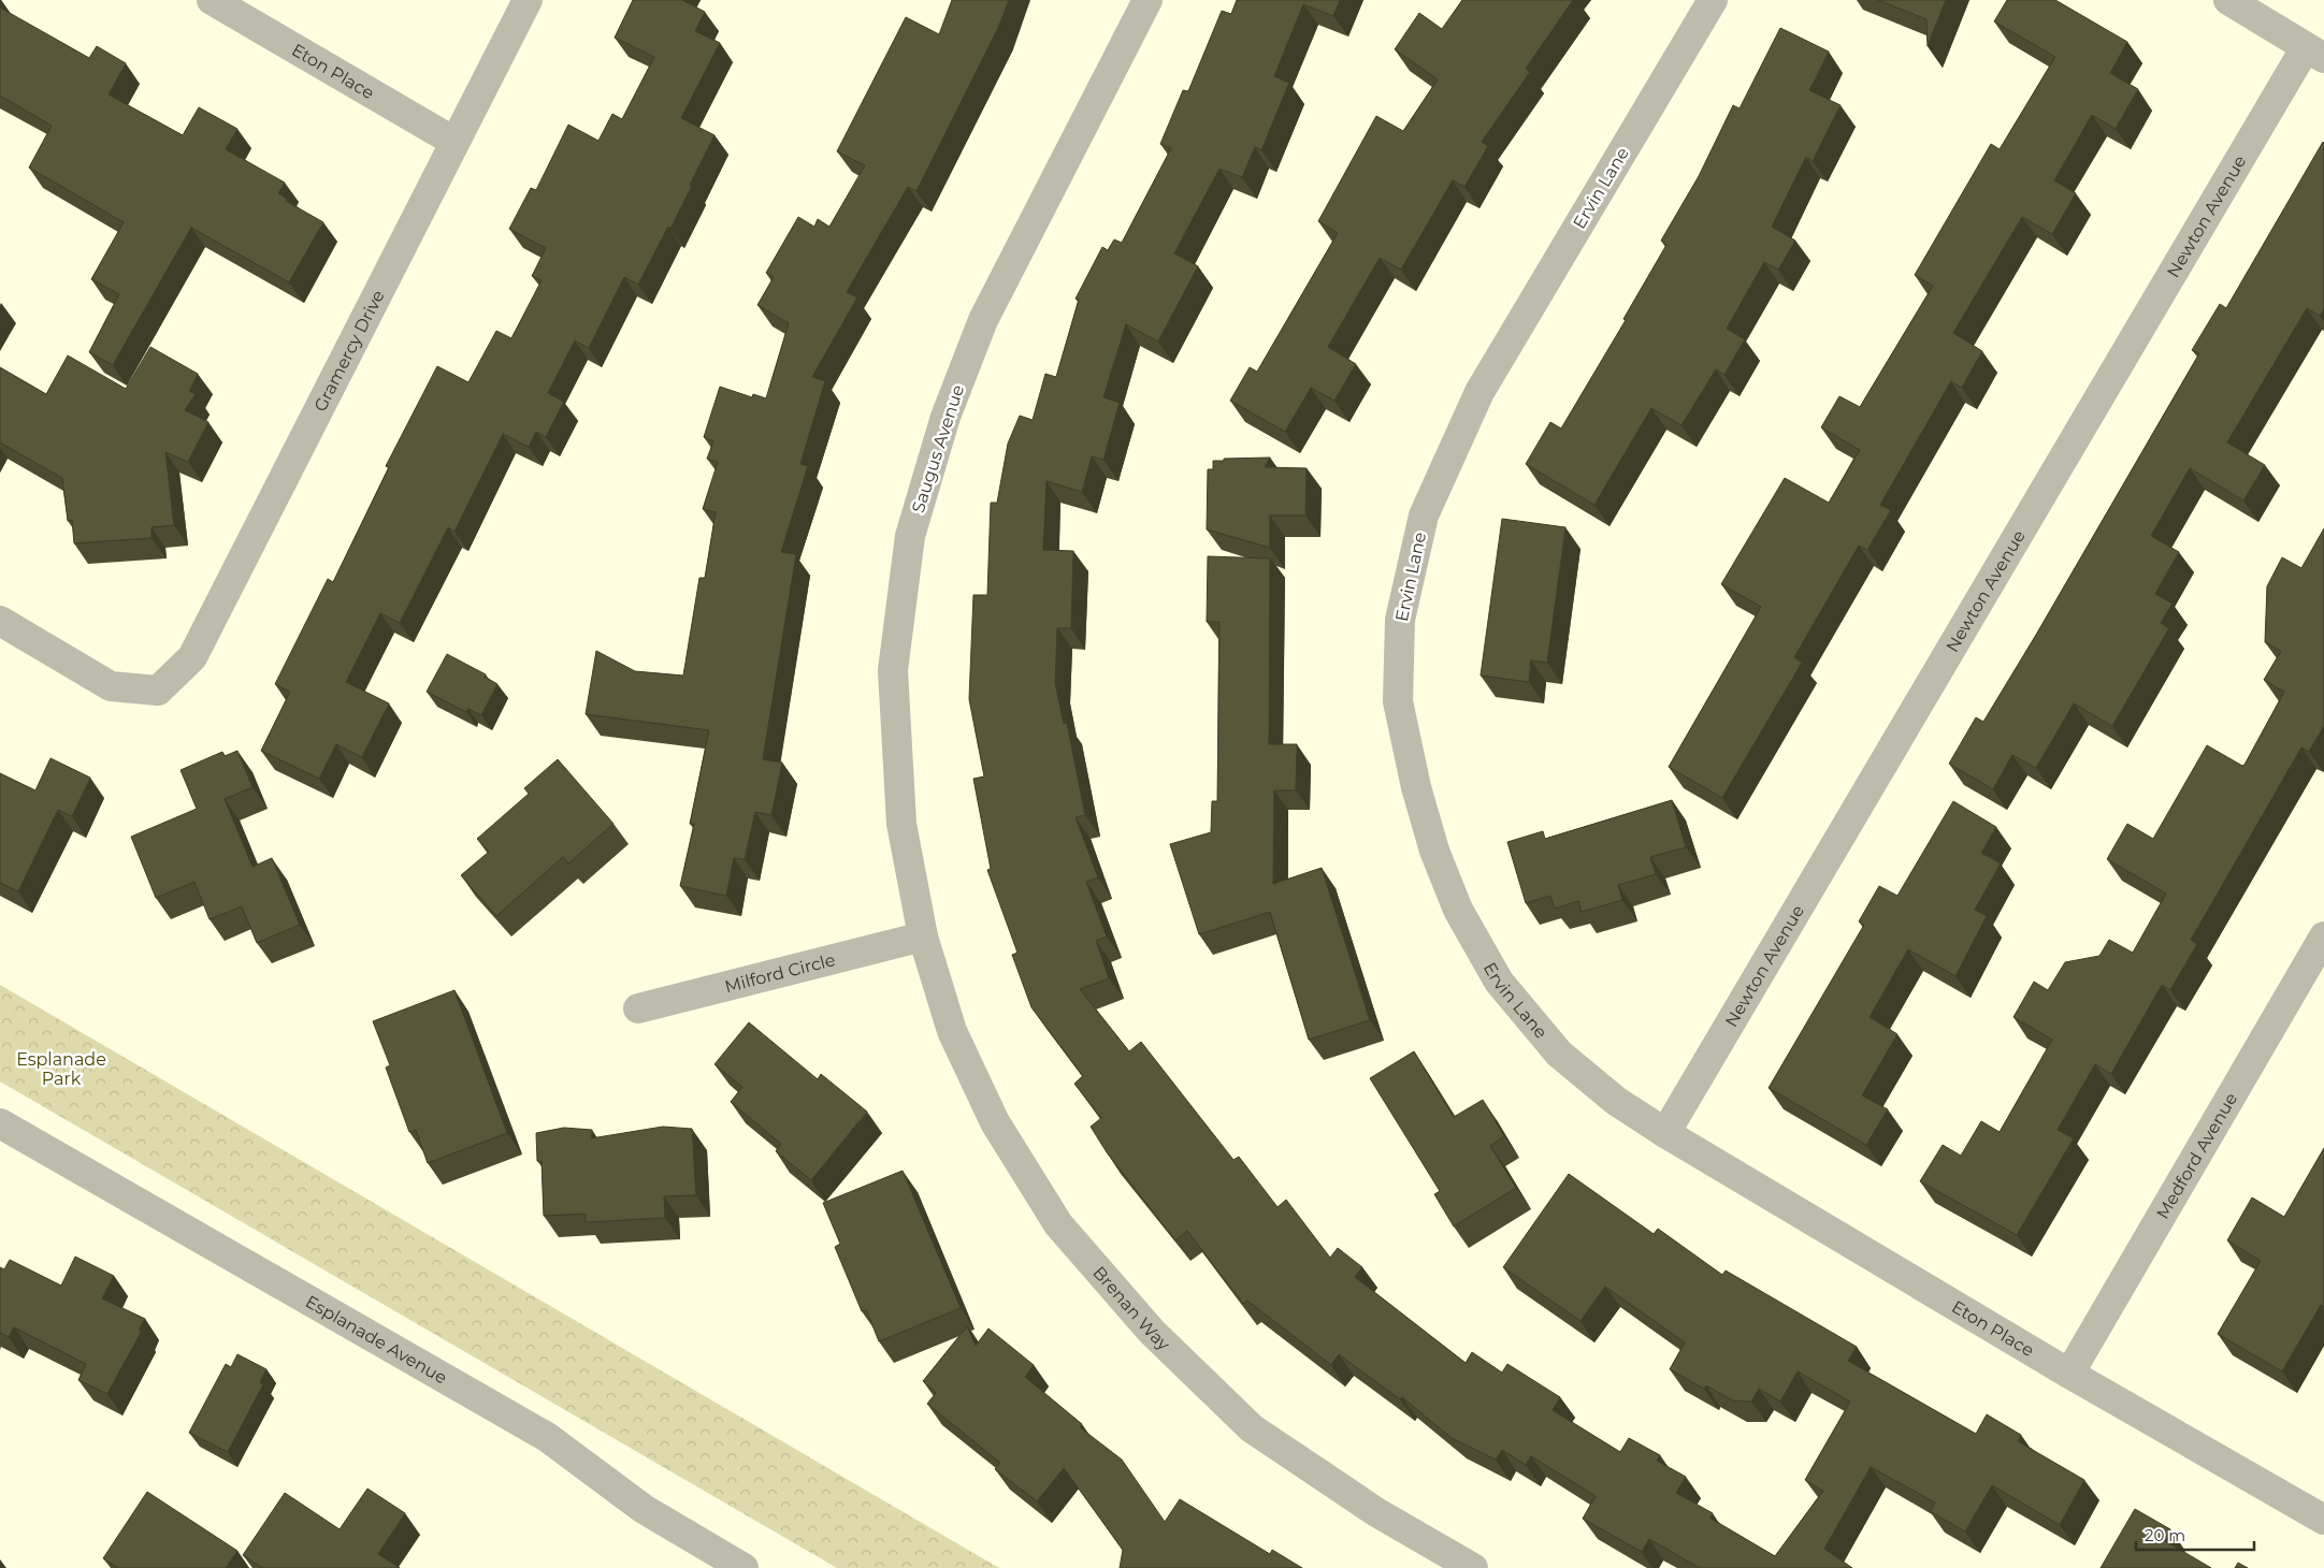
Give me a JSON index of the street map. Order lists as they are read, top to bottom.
{
  "streets": {
    "street": [
      "Eton Place",
      "Ervin Lane",
      "Newton Avenue",
      "Gramercy Drive",
      "Saugus Avenue",
      "Milford Circle",
      "Medford Avenue",
      "Brenan Way",
      "Esplanade Avenue"
    ]
  },
  "crossings": [
    ["Eton Place", "Ervin Lane"],
    ["Eton Place", "Newton Avenue"],
    ["Eton Place", "Gramercy Drive"],
    ["Eton Place", "Medford Avenue"],
    ["Ervin Lane", "Newton Avenue"],
    ["Saugus Avenue", "Milford Circle"],
    ["Saugus Avenue", "Brenan Way"],
    ["Milford Circle", "Brenan Way"]
  ],
  "parks": ["Esplanade Park"],
  "scale_bar": "20 m"
}
